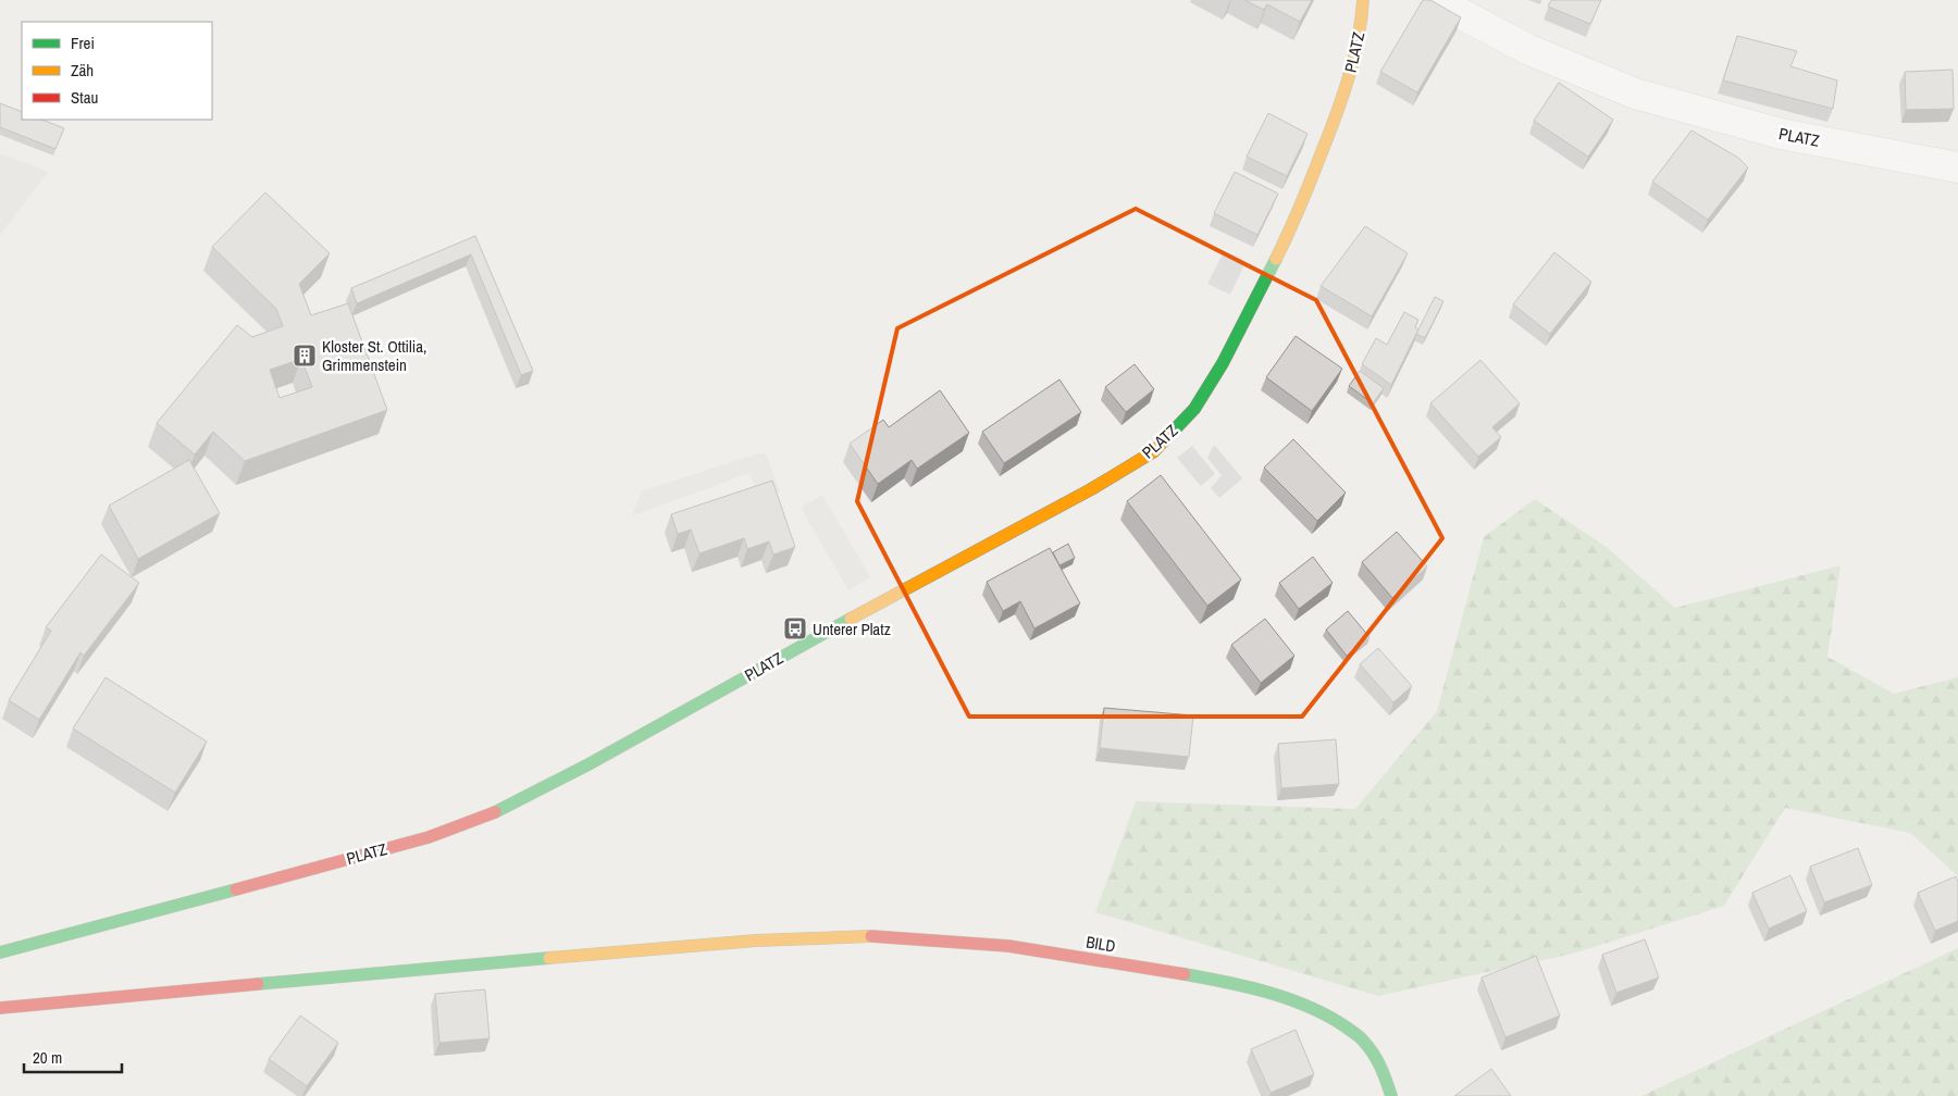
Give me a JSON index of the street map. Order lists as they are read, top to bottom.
{
  "streets": {
    "street": ["PLATZ", "BILD"]
  },
  "places": {
    "building": ["Kloster St. Ottilia, Grimmenstein"],
    "bus stop": ["Unterer Platz"]
  },
  "legend": ["Frei", "Zäh", "Stau"],
  "scale_bar": "20 m"
}
